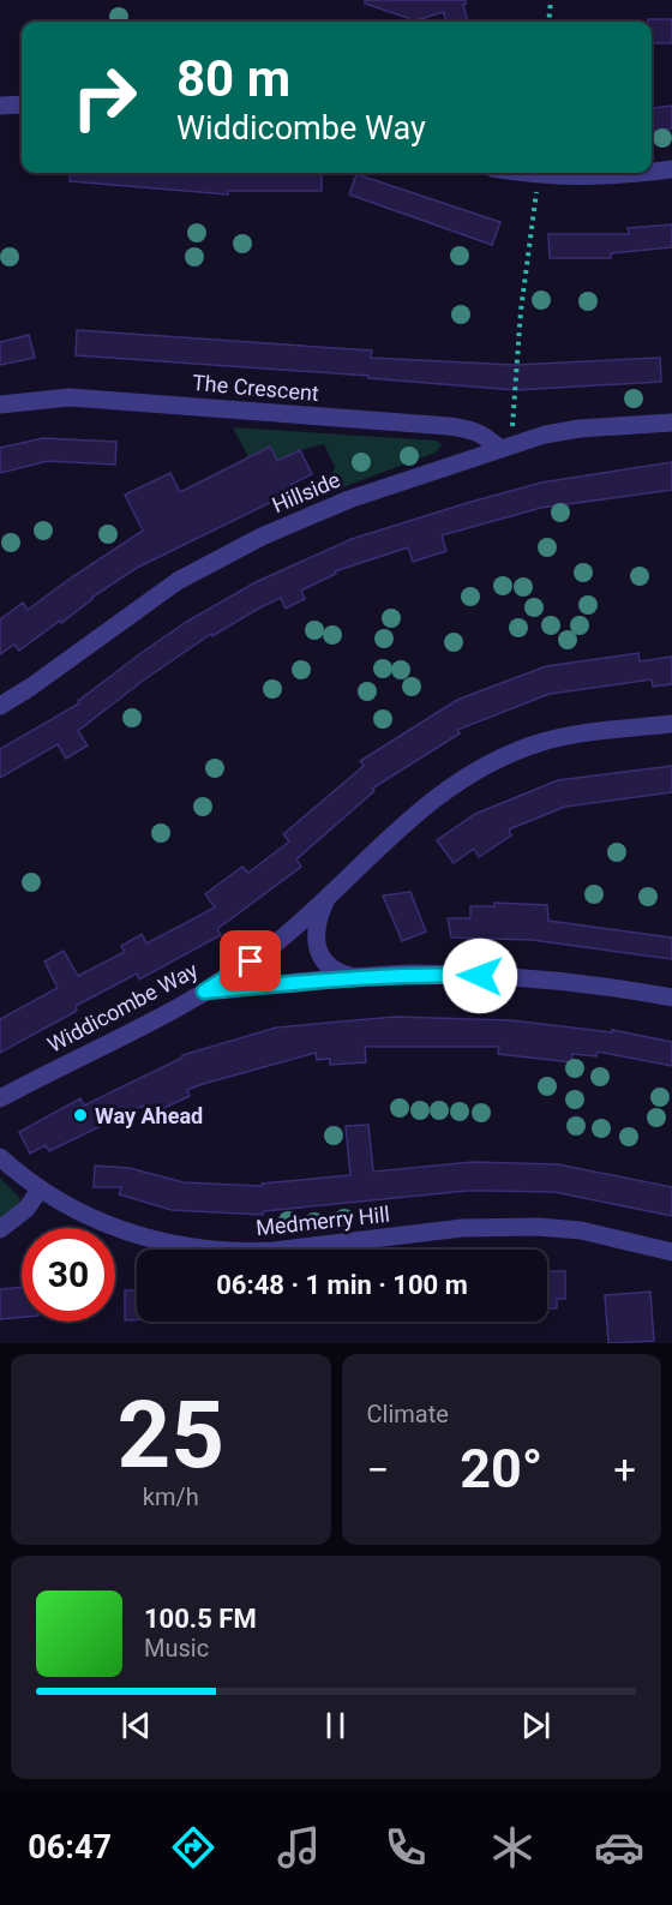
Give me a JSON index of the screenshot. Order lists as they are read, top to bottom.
{
  "streets": {
    "street": [
      "The Crescent",
      "Hillside",
      "Widdicombe Way",
      "Medmerry Hill"
    ]
  },
  "crossings": [
    ["The Crescent", "Hillside"]
  ],
  "places": ["Way Ahead"],
  "page": {
    "turn": ["80 m", "Widdicombe Way"],
    "limit": "30",
    "trip": "06:48 · 1 min · 100 m",
    "tile": [
      ["25", "km/h"],
      "Climate"
    ],
    "heat": ["−", "20°", "+"],
    "song": ["100.5 FM", "Music"],
    "tabs": "06:47"
  }
}
